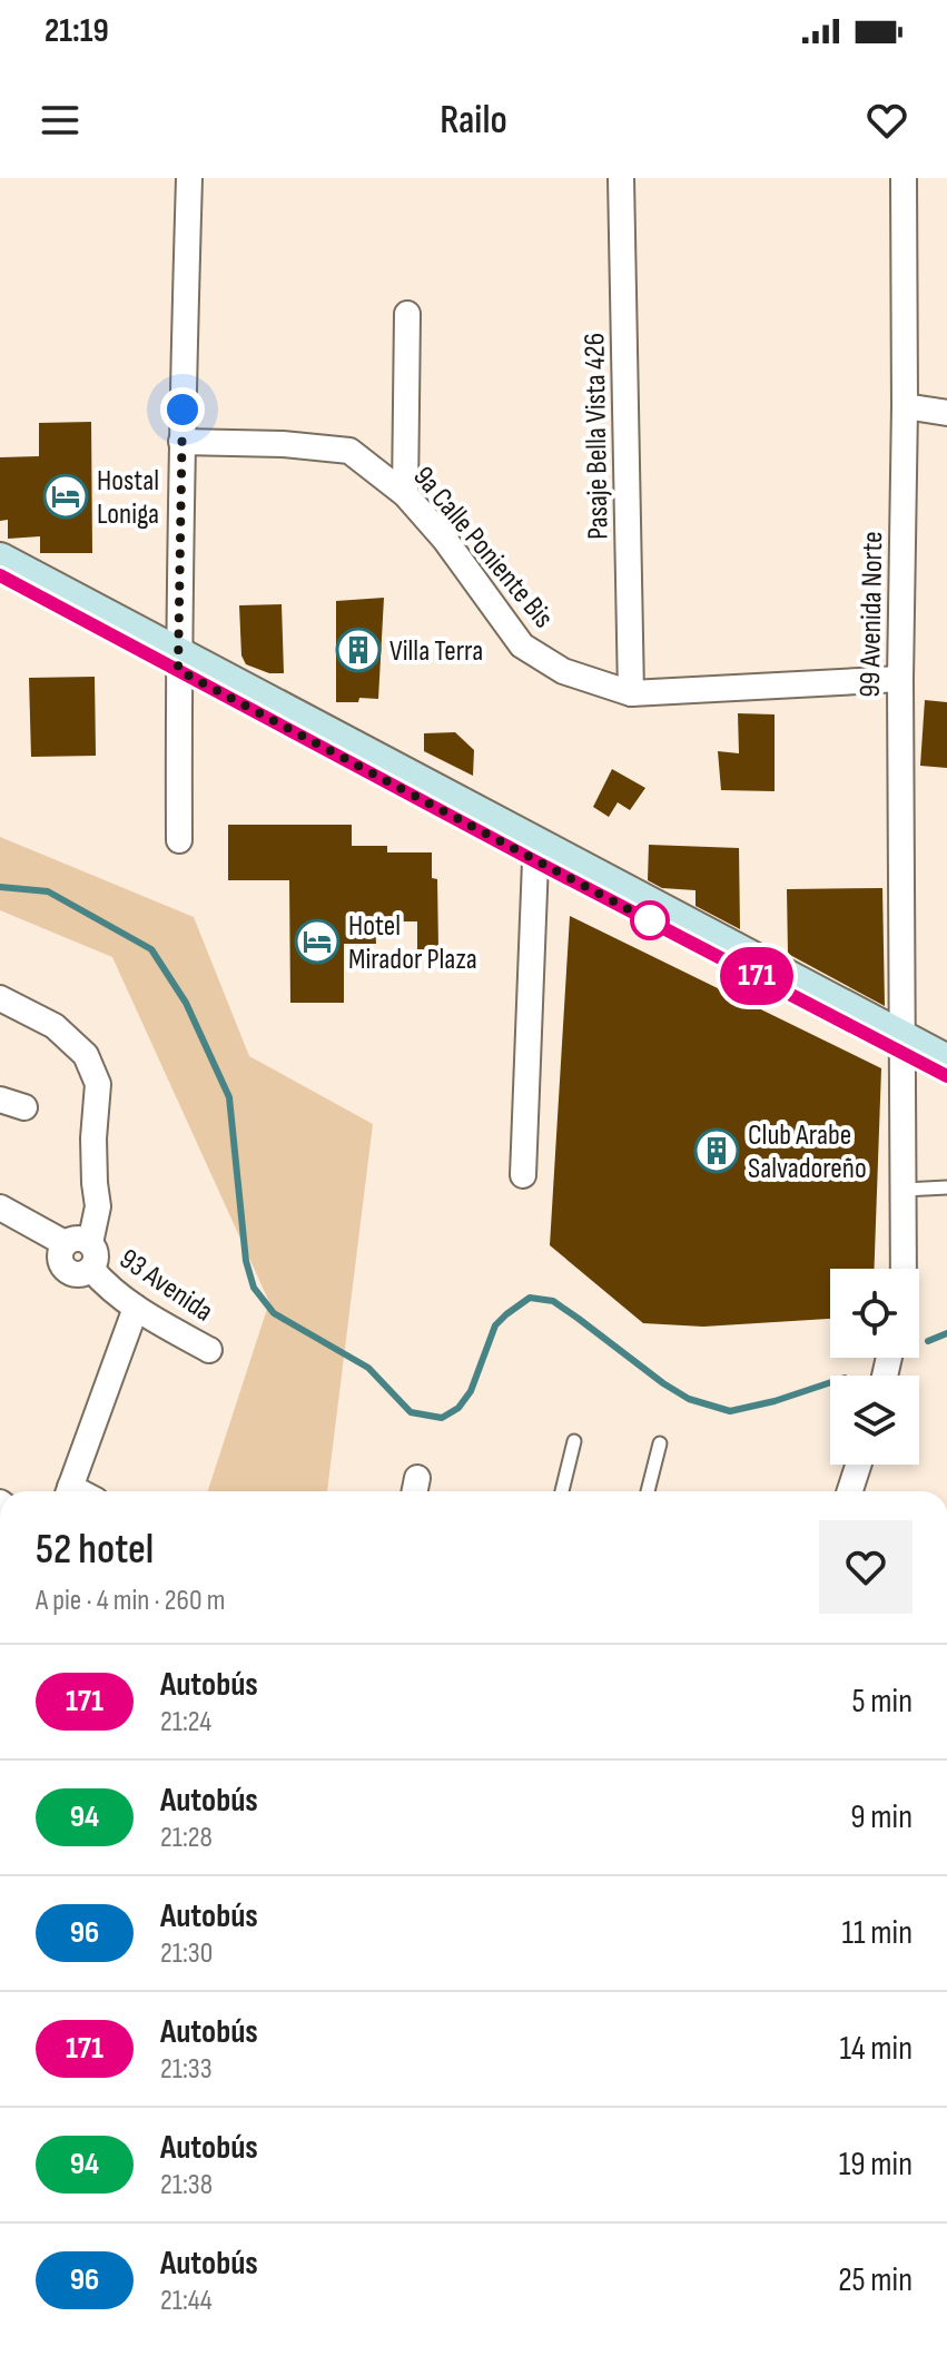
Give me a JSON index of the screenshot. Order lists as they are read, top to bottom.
{
  "streets": {
    "street": [
      "Pasaje Bella Vista 426",
      "9a Calle Poniente Bis",
      "99 Avenida Norte",
      "93 Avenida"
    ]
  },
  "crossings": [
    ["Pasaje Bella Vista 426", "9a Calle Poniente Bis"],
    ["9a Calle Poniente Bis", "99 Avenida Norte"]
  ],
  "places": {
    "hotel": ["Hostal Loniga", "Hotel Mirador Plaza"],
    "building": ["Villa Terra", "Club Arabe Salvadoreño"]
  },
  "lines": ["bus line 171"],
  "page": {
    "status": "21:19",
    "header": "Railo",
    "on_map": "171",
    "heading": ["52 hotel", "A pie · 4 min · 260 m"],
    "list": [
      {
        "mark": "171",
        "name": "Autobús",
        "note": "21:24",
        "value": "5 min"
      },
      {
        "mark": "94",
        "name": "Autobús",
        "note": "21:28",
        "value": "9 min"
      },
      {
        "mark": "96",
        "name": "Autobús",
        "note": "21:30",
        "value": "11 min"
      },
      {
        "mark": "171",
        "name": "Autobús",
        "note": "21:33",
        "value": "14 min"
      },
      {
        "mark": "94",
        "name": "Autobús",
        "note": "21:38",
        "value": "19 min"
      },
      {
        "mark": "96",
        "name": "Autobús",
        "note": "21:44",
        "value": "25 min"
      }
    ]
  }
}
